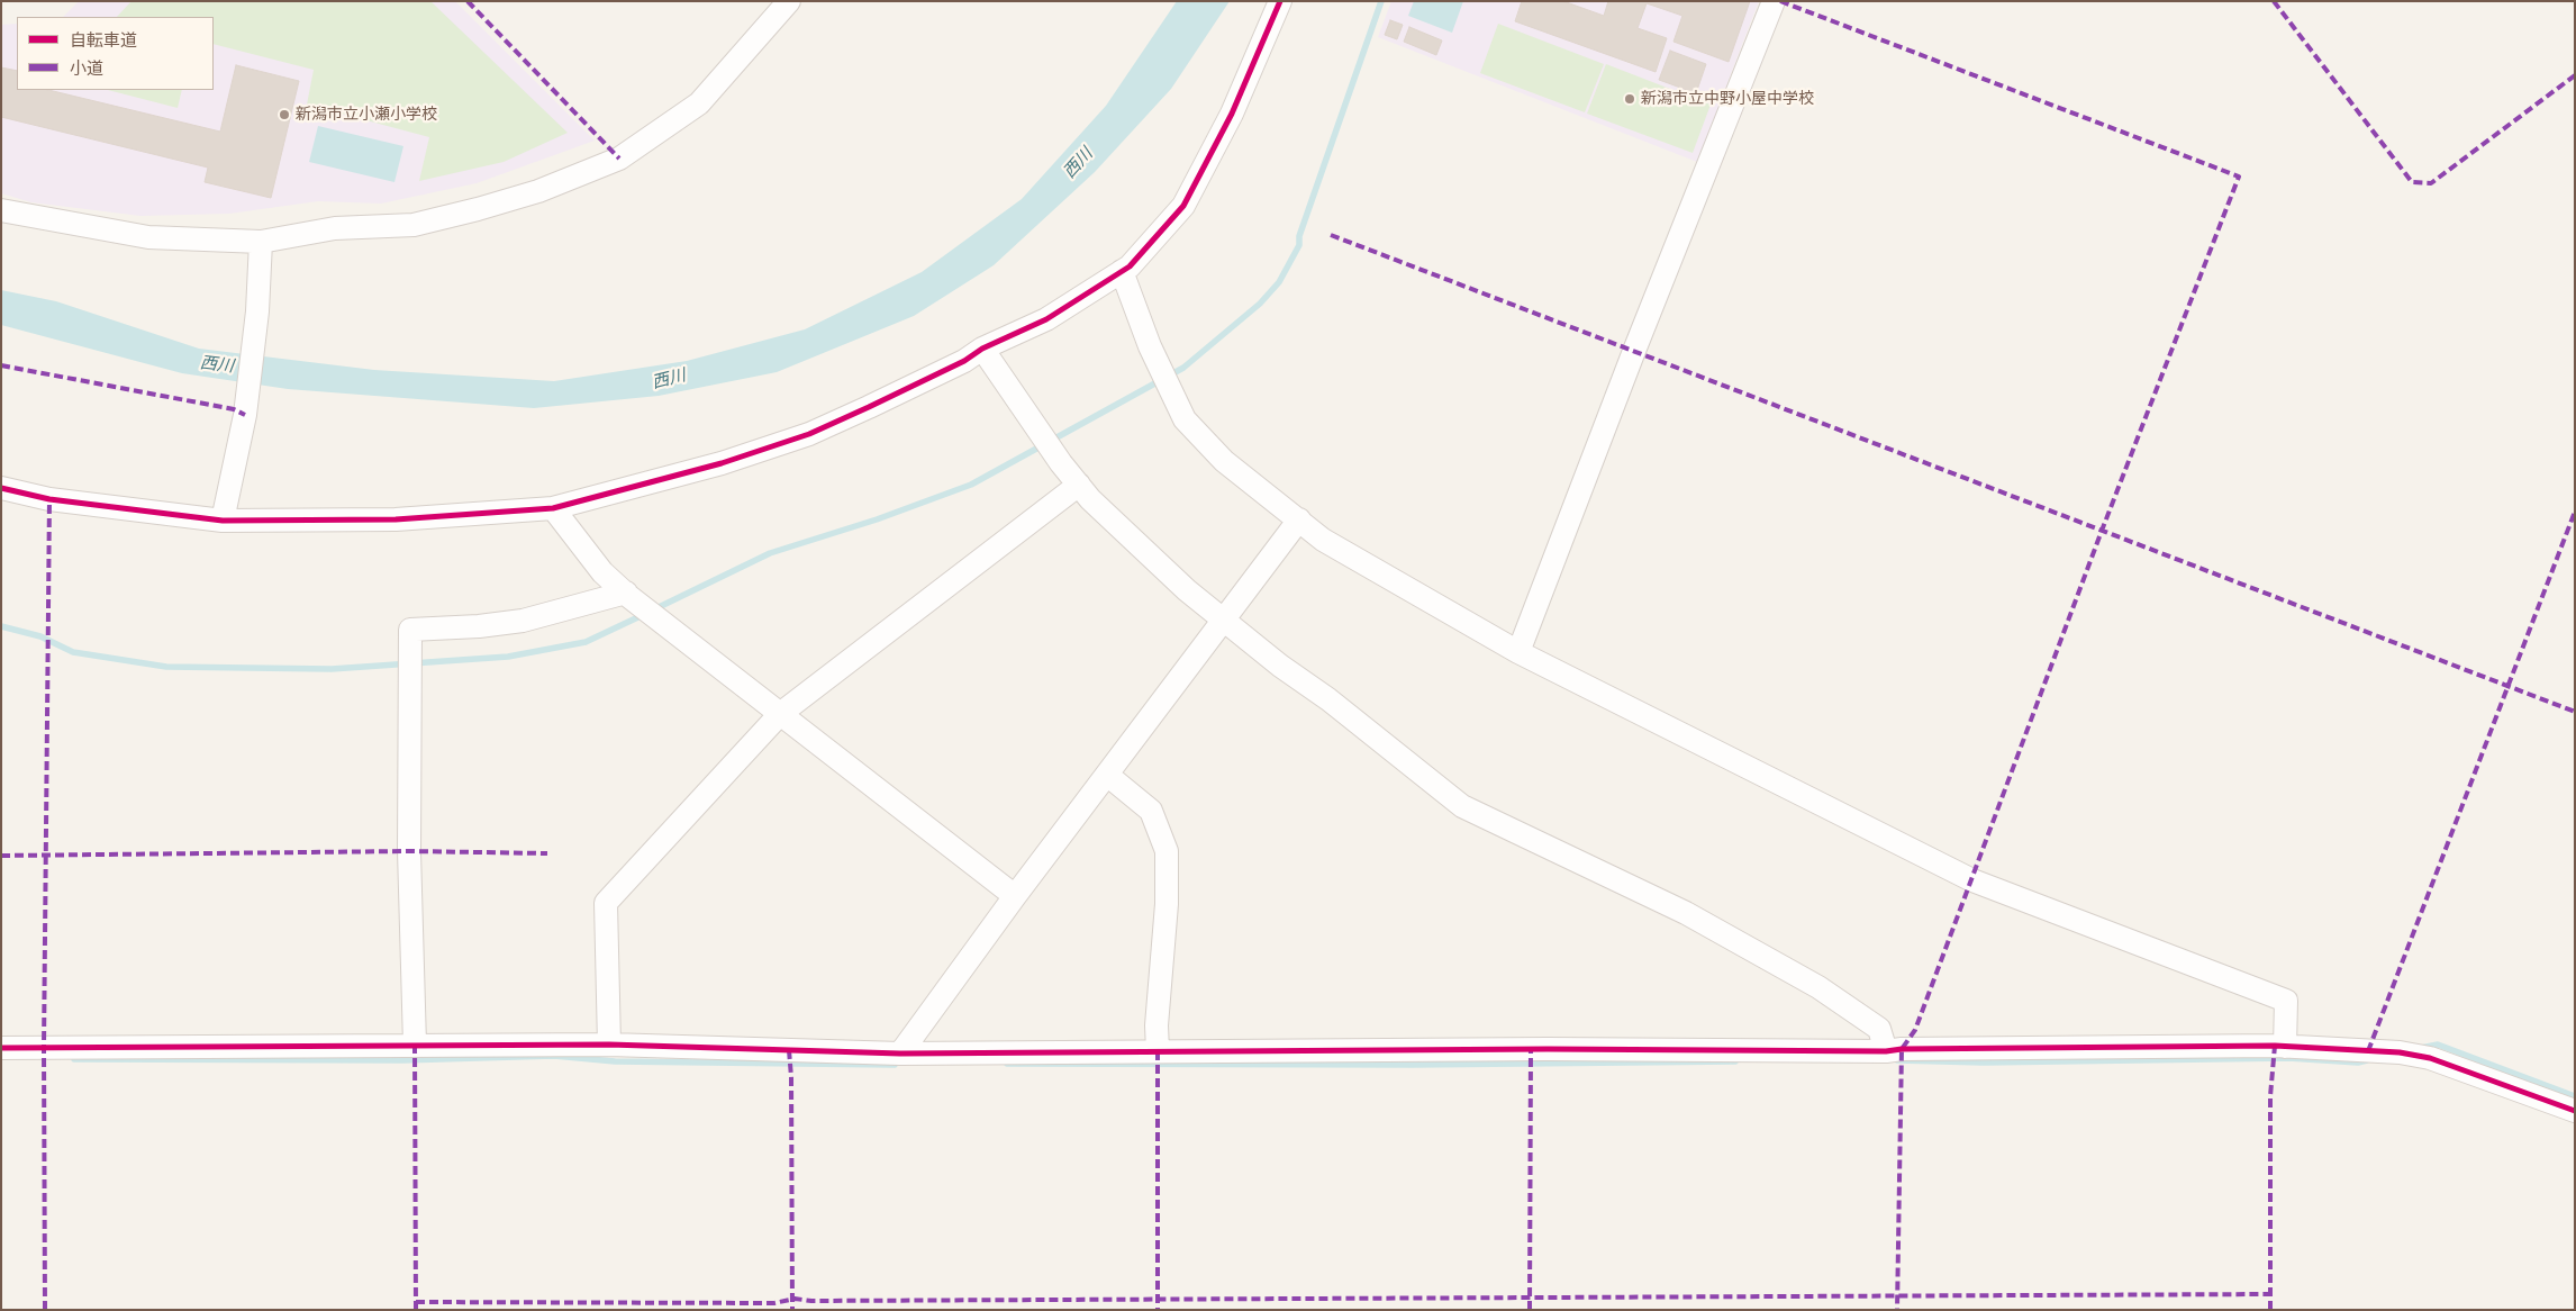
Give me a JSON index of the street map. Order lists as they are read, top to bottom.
{
  "water": ["西川"],
  "places": ["新潟市立中野小屋中学校", "新潟市立小瀬小学校"],
  "legend": ["自転車道", "小道"]
}
